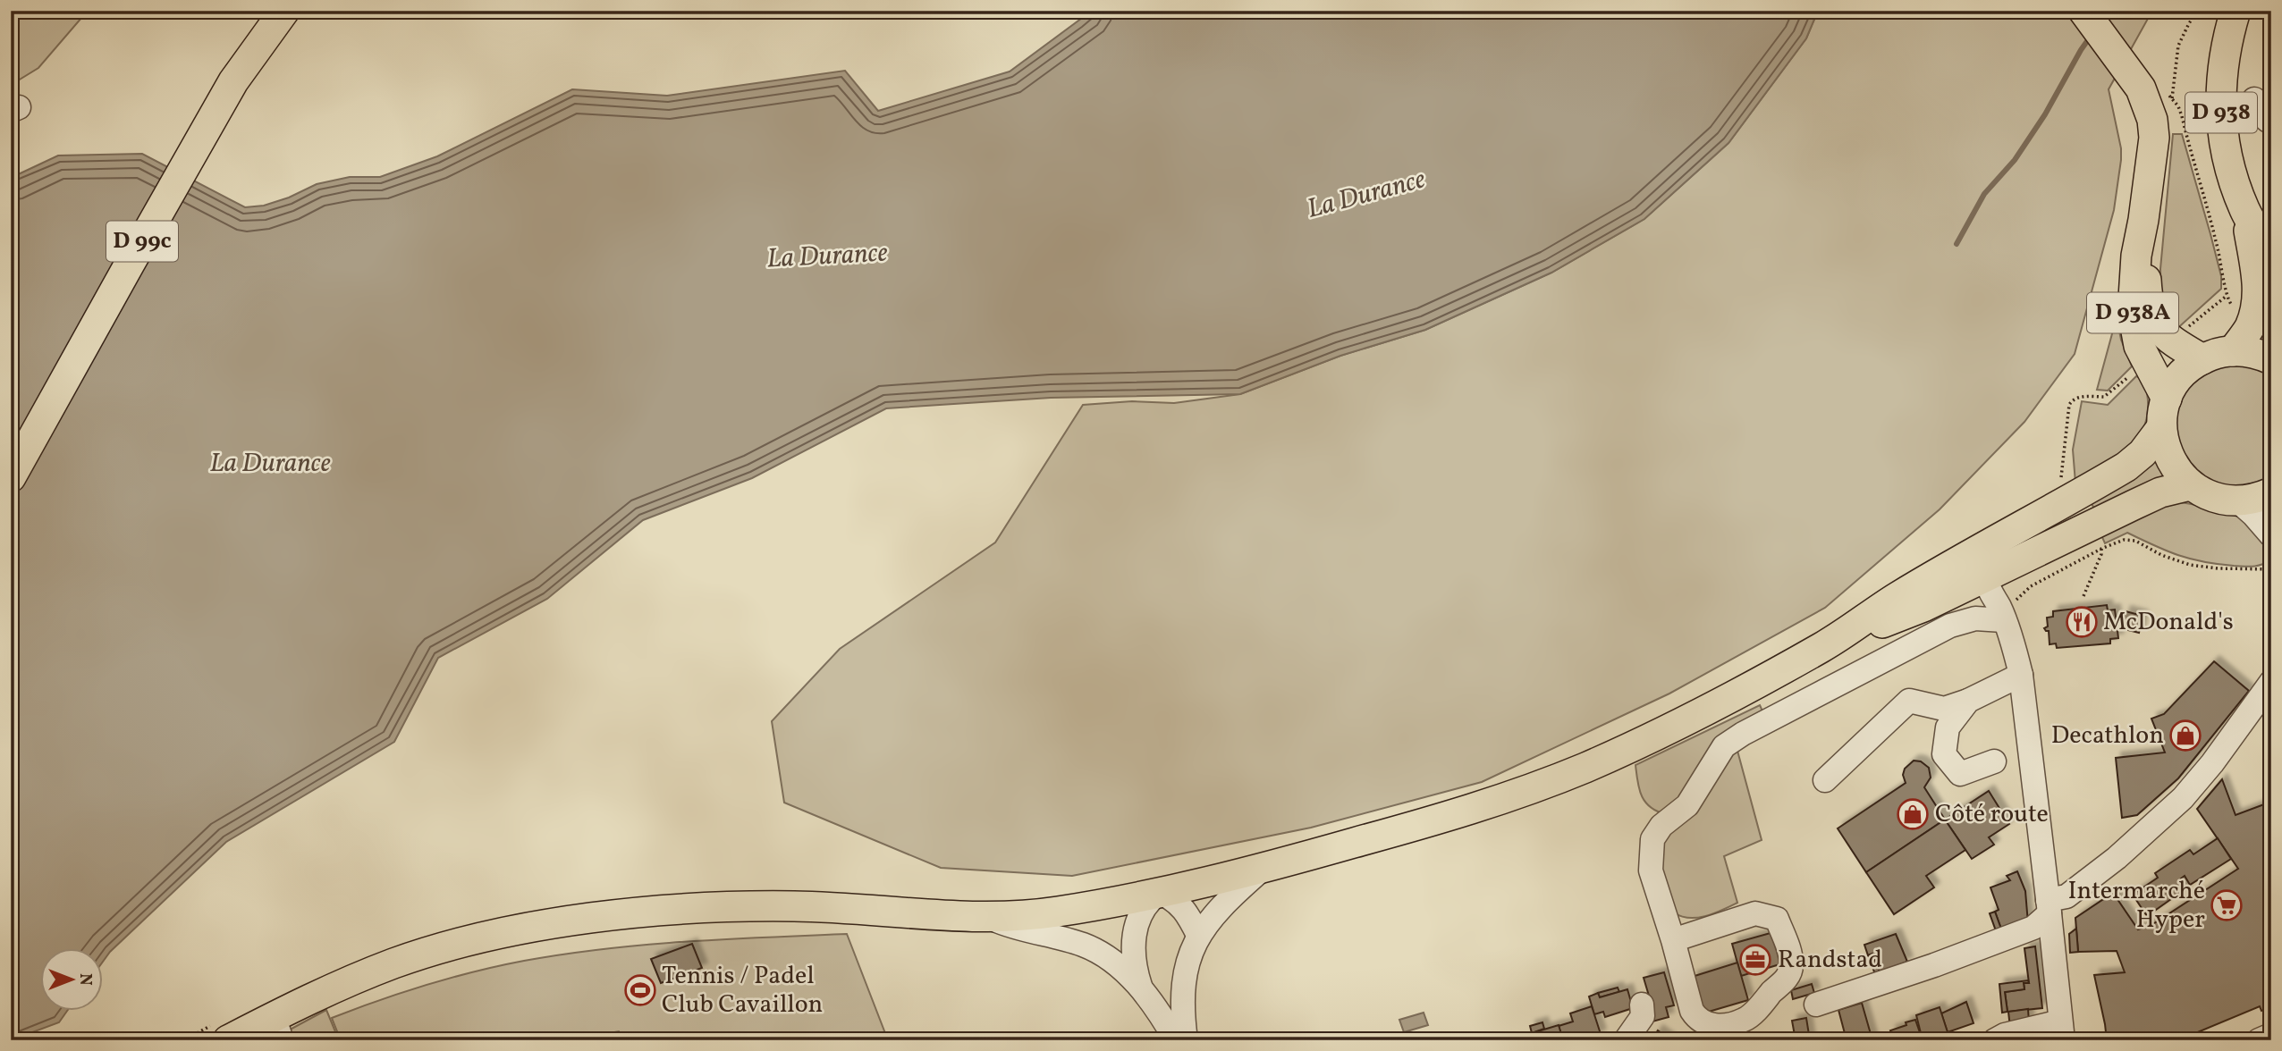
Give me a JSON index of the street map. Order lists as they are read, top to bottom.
{
  "streets": {
    "main road": ["D 938", "D 99c", "D 938A"]
  },
  "water": ["La Durance"],
  "places": {
    "restaurant": ["McDonald's"],
    "shop": ["Decathlon", "Côté route"],
    "supermarket": ["Intermarché Hyper"],
    "office": ["Randstad"],
    "sports": ["Tennis / Padel Club Cavaillon"]
  },
  "north": "right"
}
